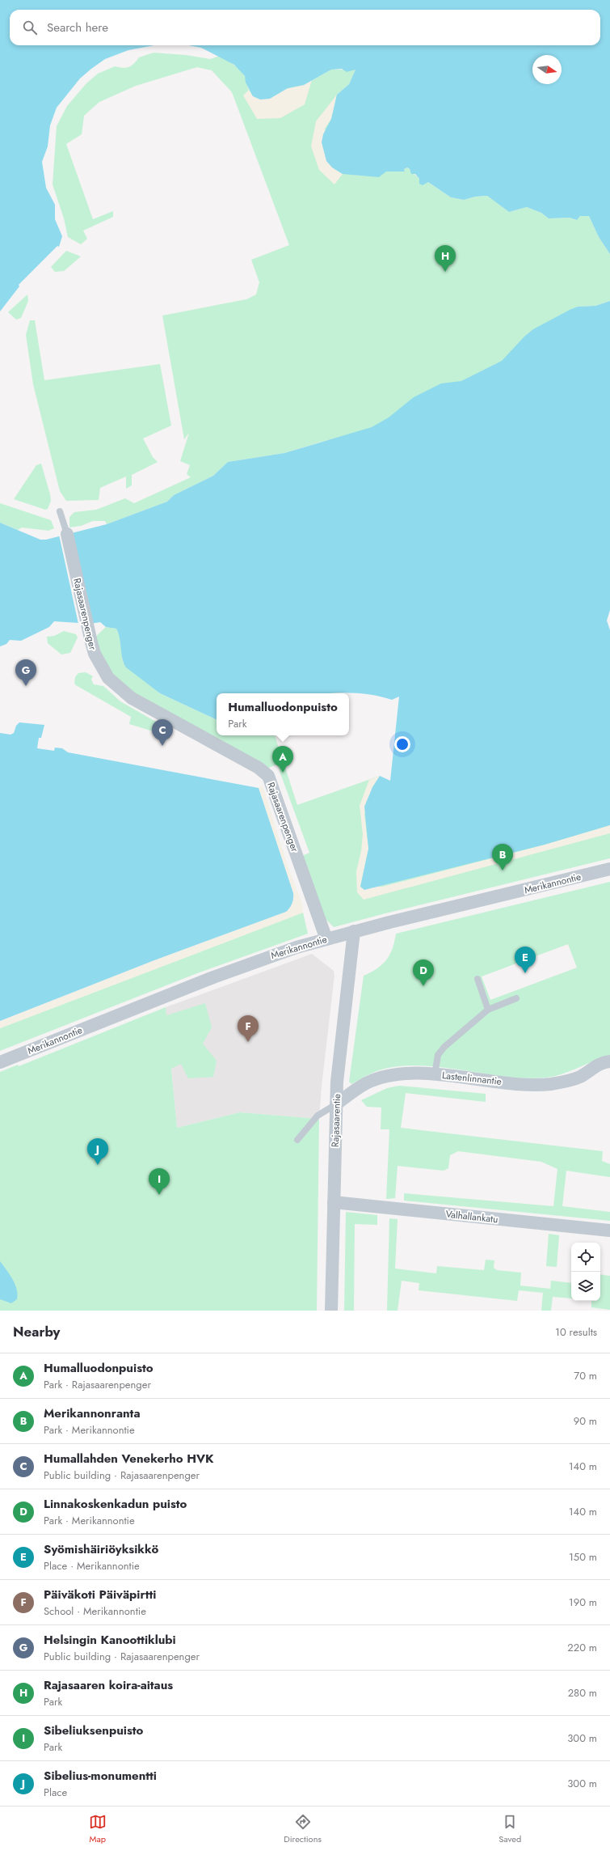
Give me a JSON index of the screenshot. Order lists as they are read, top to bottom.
{
  "streets": {
    "street": [
      "Rajasaarenpenger",
      "Merikannontie",
      "Lastenlinnantie",
      "Rajasaarentie",
      "Valhallankatu"
    ]
  },
  "crossings": [
    ["Rajasaarenpenger", "Merikannontie"],
    ["Merikannontie", "Rajasaarentie"],
    ["Lastenlinnantie", "Rajasaarentie"],
    ["Rajasaarentie", "Valhallankatu"]
  ],
  "north": "right",
  "page": {
    "search": "Search here",
    "pins": [
      "H",
      "G",
      "C",
      "A",
      "B",
      "E",
      "D",
      "F",
      "J",
      "I"
    ],
    "popup": ["Humalluodonpuisto", "Park"],
    "heading": ["Nearby", "10 results"],
    "list": [
      {
        "mark": "A",
        "name": "Humalluodonpuisto",
        "note": "Park · Rajasaarenpenger",
        "value": "70 m"
      },
      {
        "mark": "B",
        "name": "Merikannonranta",
        "note": "Park · Merikannontie",
        "value": "90 m"
      },
      {
        "mark": "C",
        "name": "Humallahden Venekerho HVK",
        "note": "Public building · Rajasaarenpenger",
        "value": "140 m"
      },
      {
        "mark": "D",
        "name": "Linnakoskenkadun puisto",
        "note": "Park · Merikannontie",
        "value": "140 m"
      },
      {
        "mark": "E",
        "name": "Syömishäiriöyksikkö",
        "note": "Place · Merikannontie",
        "value": "150 m"
      },
      {
        "mark": "F",
        "name": "Päiväkoti Päiväpirtti",
        "note": "School · Merikannontie",
        "value": "190 m"
      },
      {
        "mark": "G",
        "name": "Helsingin Kanoottiklubi",
        "note": "Public building · Rajasaarenpenger",
        "value": "220 m"
      },
      {
        "mark": "H",
        "name": "Rajasaaren koira-aitaus",
        "note": "Park",
        "value": "280 m"
      },
      {
        "mark": "I",
        "name": "Sibeliuksenpuisto",
        "note": "Park",
        "value": "300 m"
      },
      {
        "mark": "J",
        "name": "Sibelius-monumentti",
        "note": "Place",
        "value": "300 m"
      }
    ],
    "nav": ["Map", "Directions", "Saved"]
  }
}
